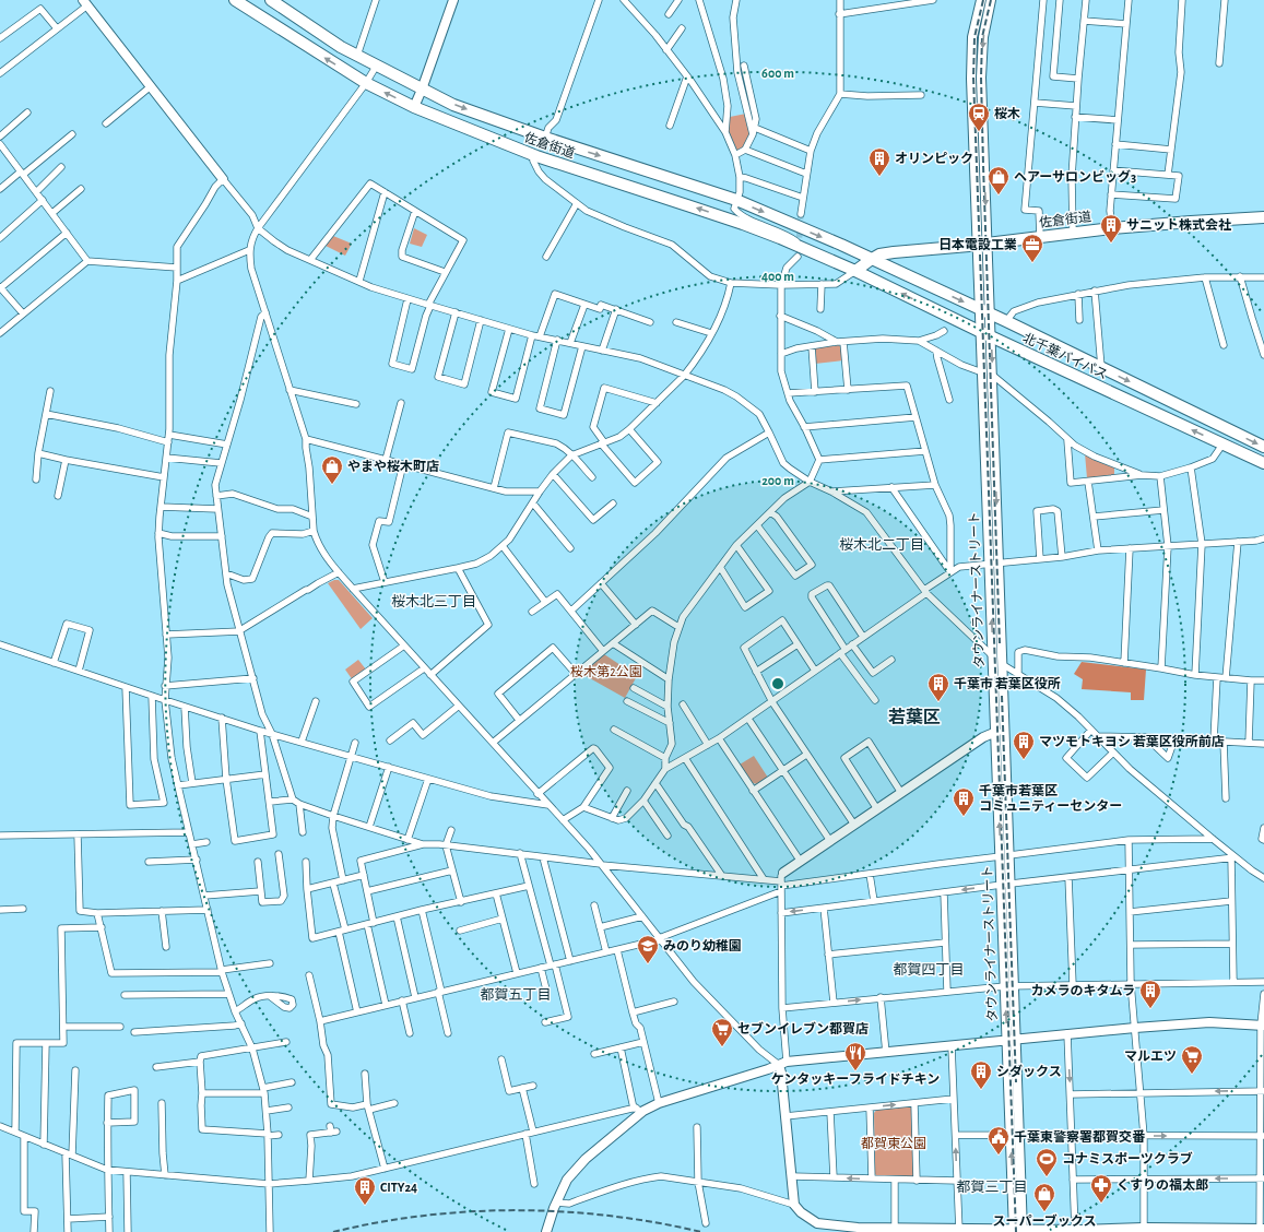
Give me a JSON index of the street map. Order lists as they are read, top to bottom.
{
  "streets": {
    "highway": ["佐倉街道", "北千葉バイパス"],
    "street": ["タウンライナーストリート"]
  },
  "crossings": [
    ["佐倉街道", "北千葉バイパス"],
    ["佐倉街道", "タウンライナーストリート"],
    ["北千葉バイパス", "タウンライナーストリート"]
  ],
  "districts": [
    "桜木北二丁目",
    "桜木北三丁目",
    "若葉区",
    "都賀四丁目",
    "都賀五丁目",
    "都賀三丁目"
  ],
  "parks": ["桜木第2公園", "都賀東公園"],
  "places": {
    "station": ["桜木"],
    "building": [
      "オリンピック",
      "サニット株式会社",
      "千葉市 若葉区役所",
      "マツモトキヨシ 若葉区役所前店",
      "千葉市若葉区 コミュニティーセンター",
      "カメラのキタムラ",
      "シダックス",
      "CITY24"
    ],
    "shop": ["ヘアーサロンビッグ3", "やまや桜木町店", "スーパーブックス"],
    "office": ["日本電設工業"],
    "school or university": ["みのり幼稚園"],
    "supermarket": ["セブンイレブン都賀店", "マルエツ"],
    "restaurant": ["ケンタッキーフライドチキン"],
    "public building": ["千葉東警察署都賀交番"],
    "sports": ["コナミスポーツクラブ"],
    "pharmacy": ["くすりの福太郎"]
  },
  "rings": ["600 m", "400 m", "200 m"]
}
